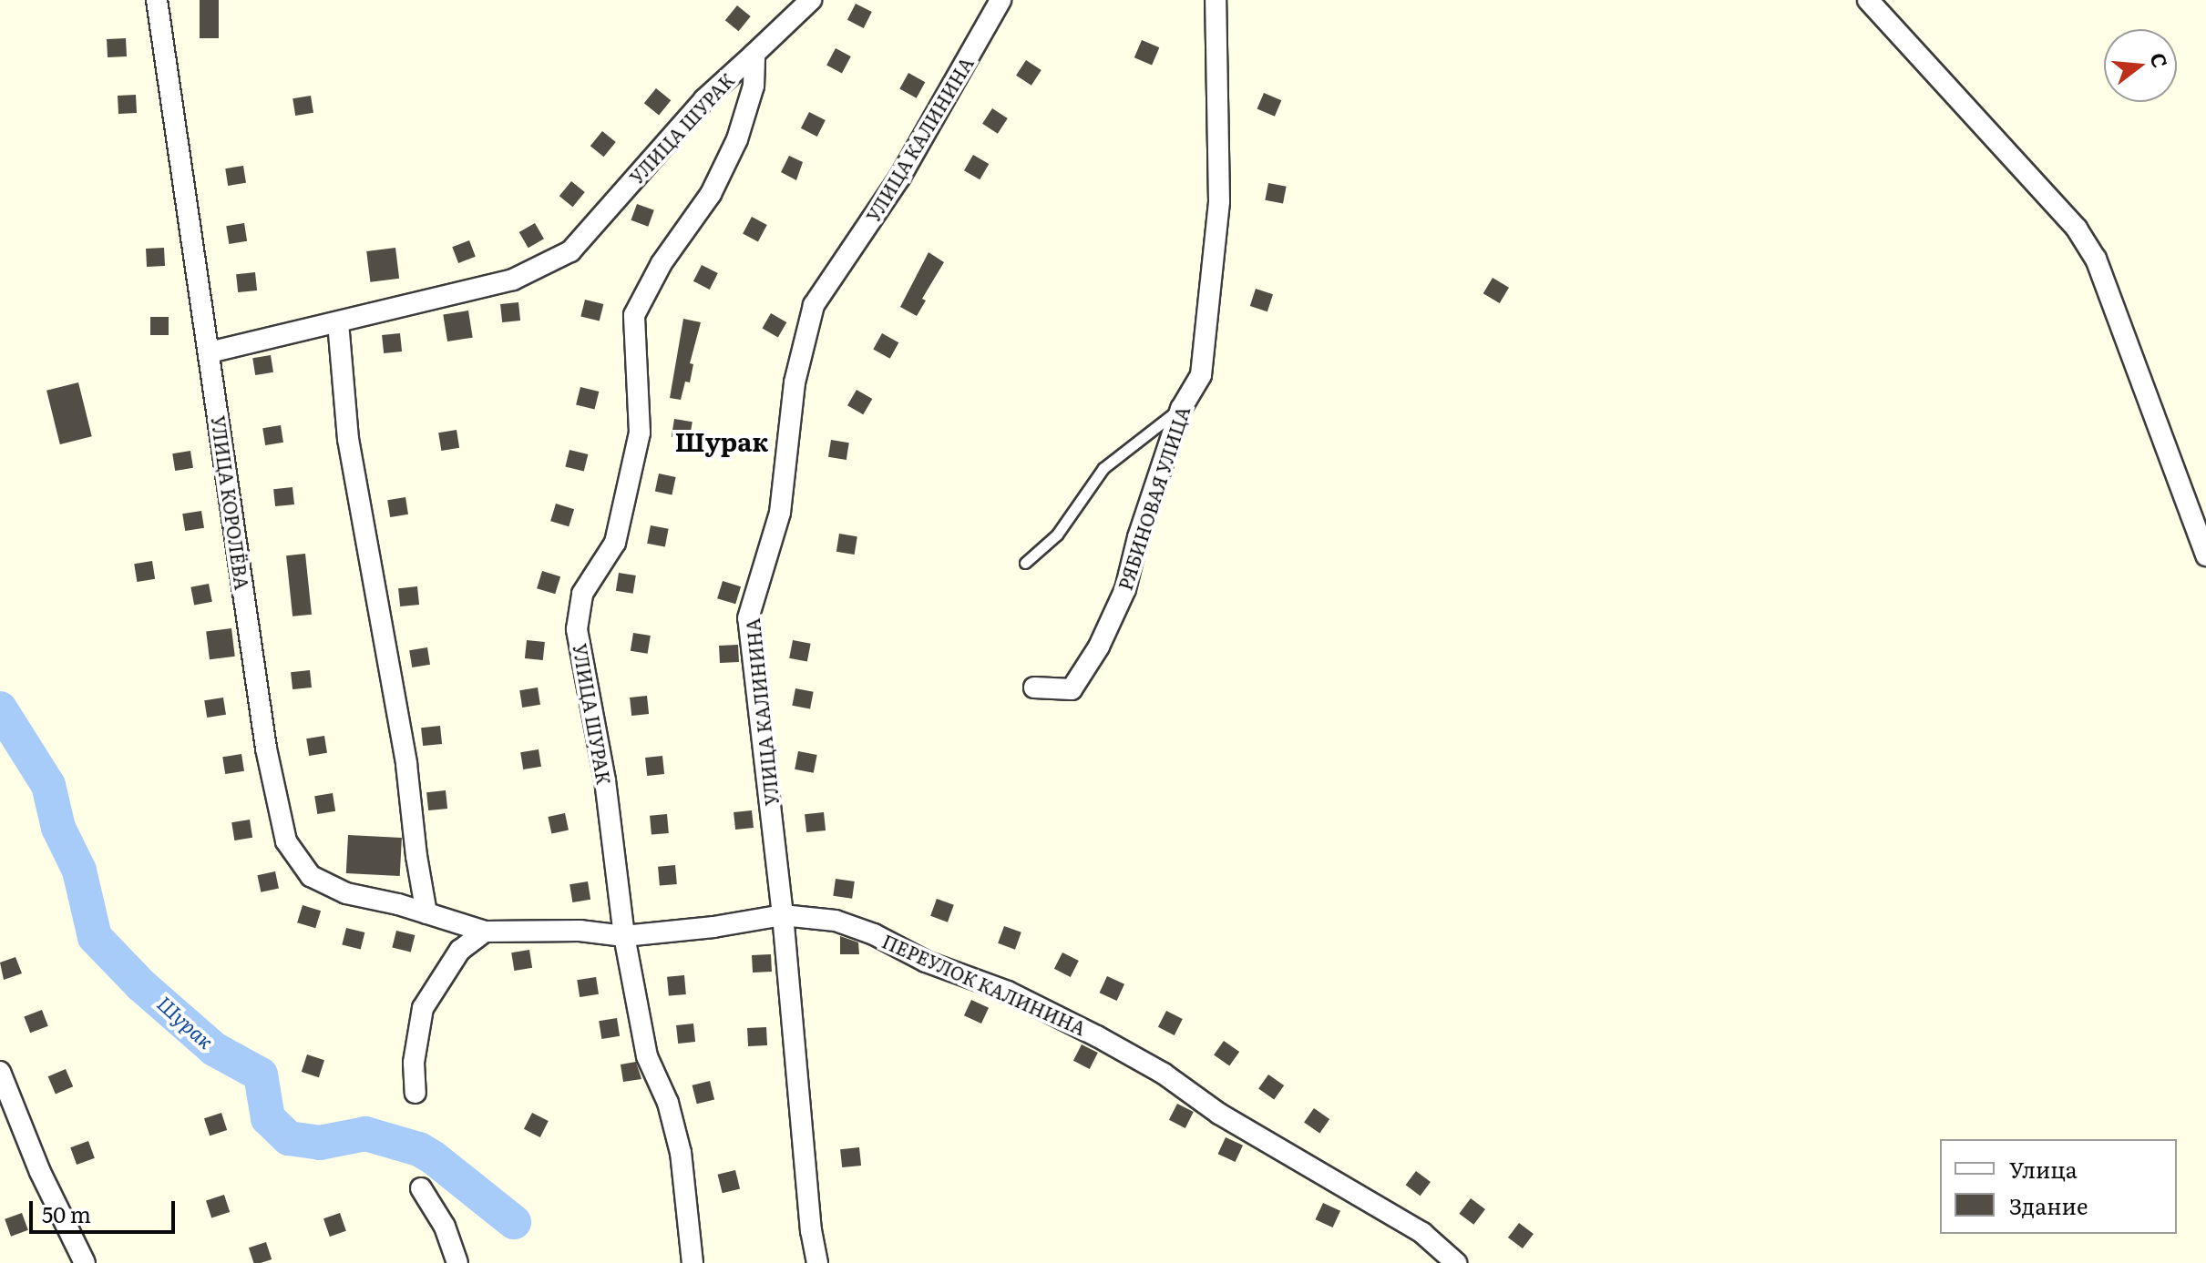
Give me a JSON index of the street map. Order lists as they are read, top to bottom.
{
  "streets": {
    "street": [
      "УЛИЦА ШУРАК",
      "УЛИЦА КАЛИНИНА",
      "РЯБИНОВАЯ УЛИЦА",
      "УЛИЦА КОРОЛЁВА",
      "ПЕРЕУЛОК КАЛИНИНА"
    ]
  },
  "crossings": [
    ["УЛИЦА ШУРАК", "УЛИЦА КОРОЛЁВА"],
    ["УЛИЦА ШУРАК", "ПЕРЕУЛОК КАЛИНИНА"],
    ["УЛИЦА КАЛИНИНА", "ПЕРЕУЛОК КАЛИНИНА"]
  ],
  "districts": ["Шурак"],
  "water": ["Шурак"],
  "legend": ["Улица", "Здание"],
  "scale_bar": "50 m",
  "north": "right"
}
